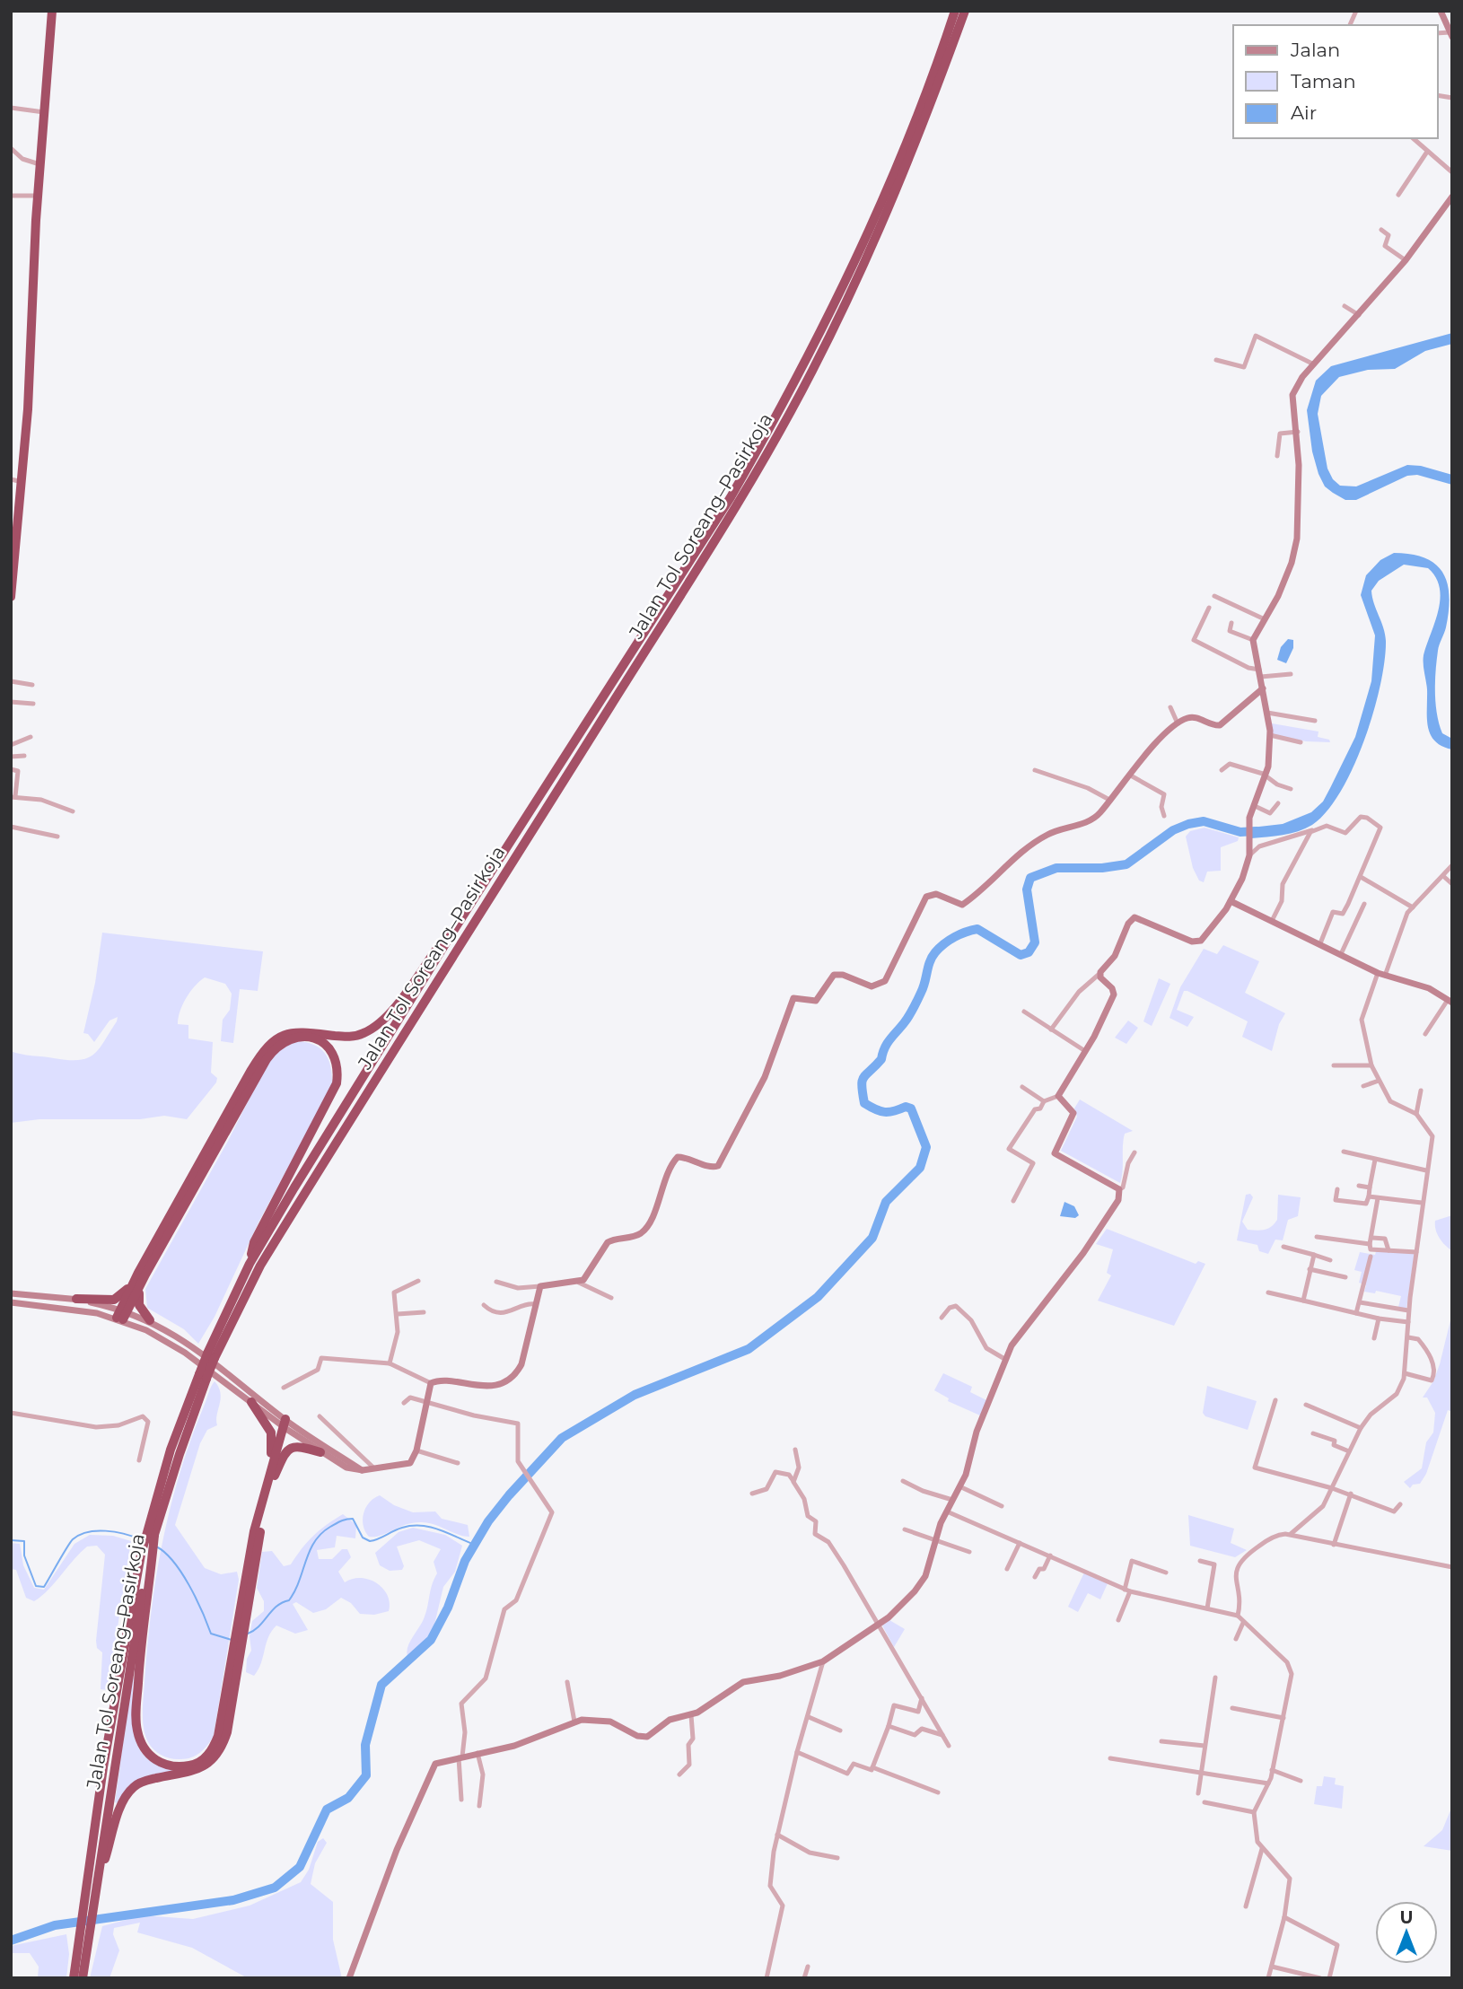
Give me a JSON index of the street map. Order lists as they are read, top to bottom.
{
  "streets": {
    "highway": ["Jalan Tol Soreang–Pasirkoja"]
  },
  "legend": ["Jalan", "Taman", "Air"],
  "north": "top"
}
